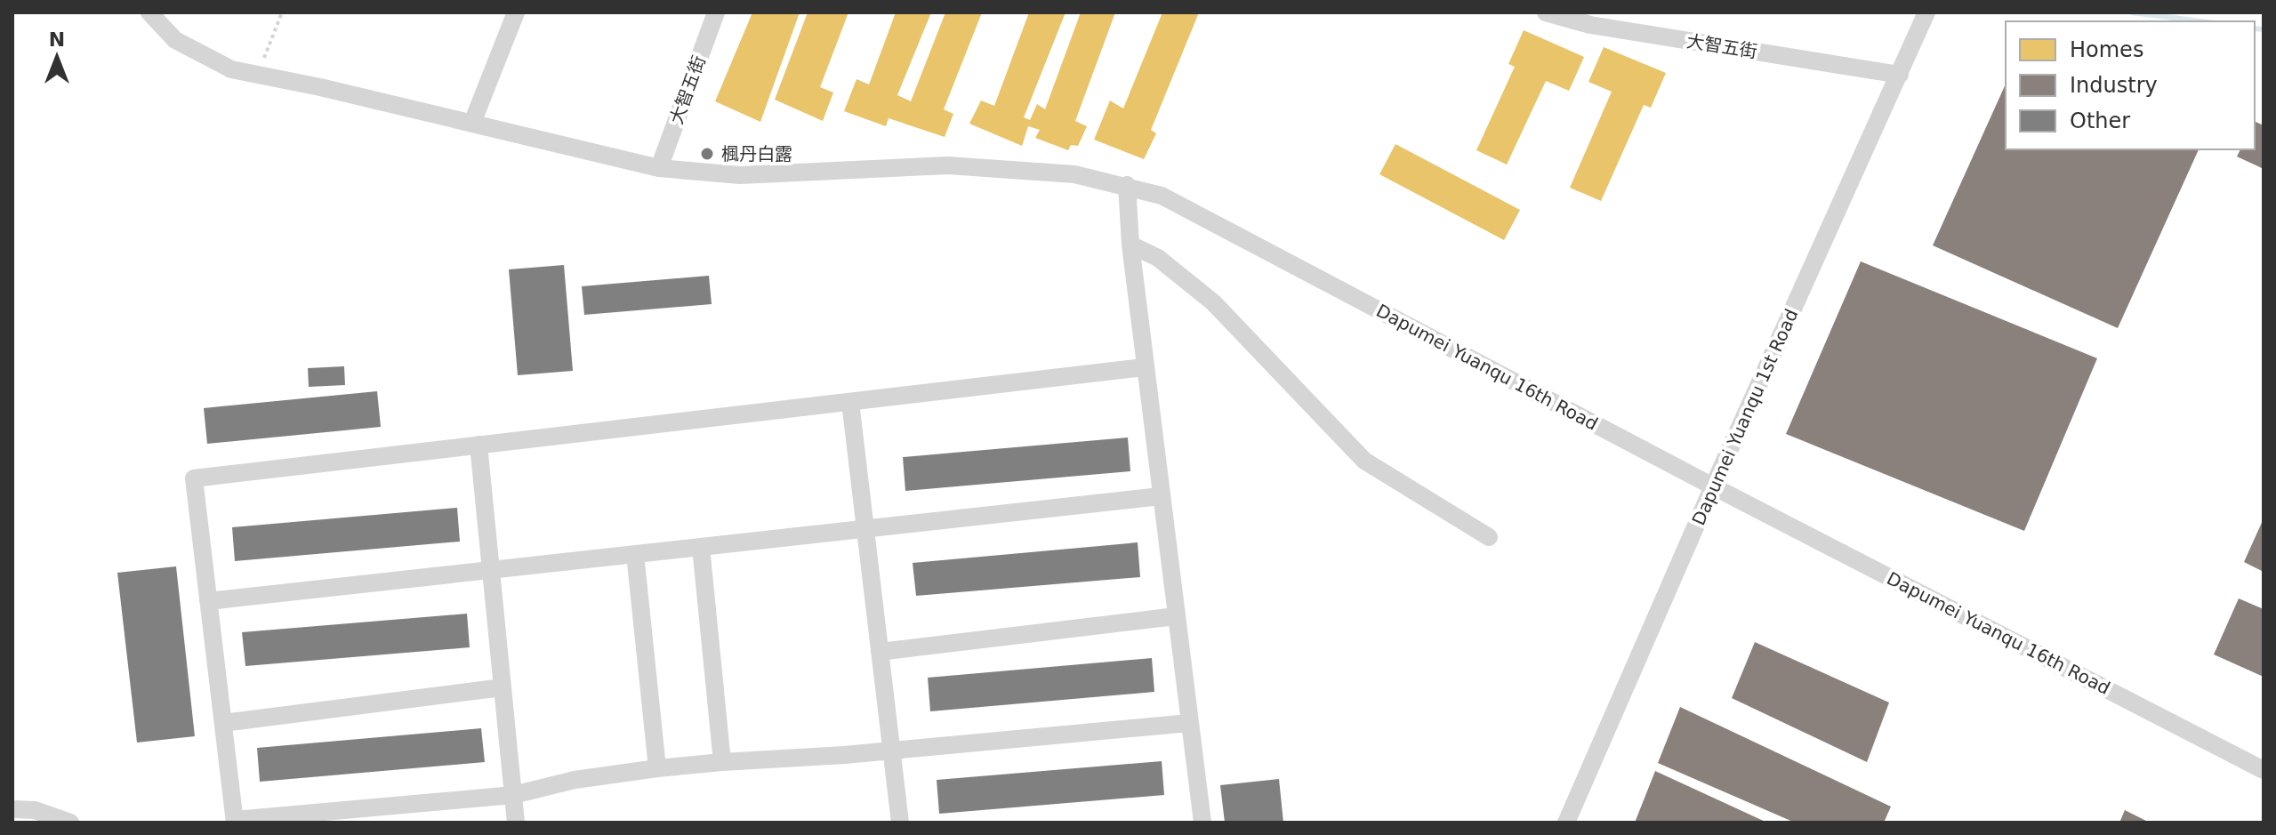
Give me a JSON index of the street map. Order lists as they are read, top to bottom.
{
  "streets": {
    "street": ["大智五街", "Dapumei Yuanqu 16th Road", "Dapumei Yuanqu 1st Road"]
  },
  "crossings": [
    ["大智五街", "Dapumei Yuanqu 16th Road"],
    ["大智五街", "Dapumei Yuanqu 1st Road"],
    ["Dapumei Yuanqu 16th Road", "Dapumei Yuanqu 1st Road"]
  ],
  "places": ["楓丹白露"],
  "legend": ["Homes", "Industry", "Other"],
  "north": "top"
}
